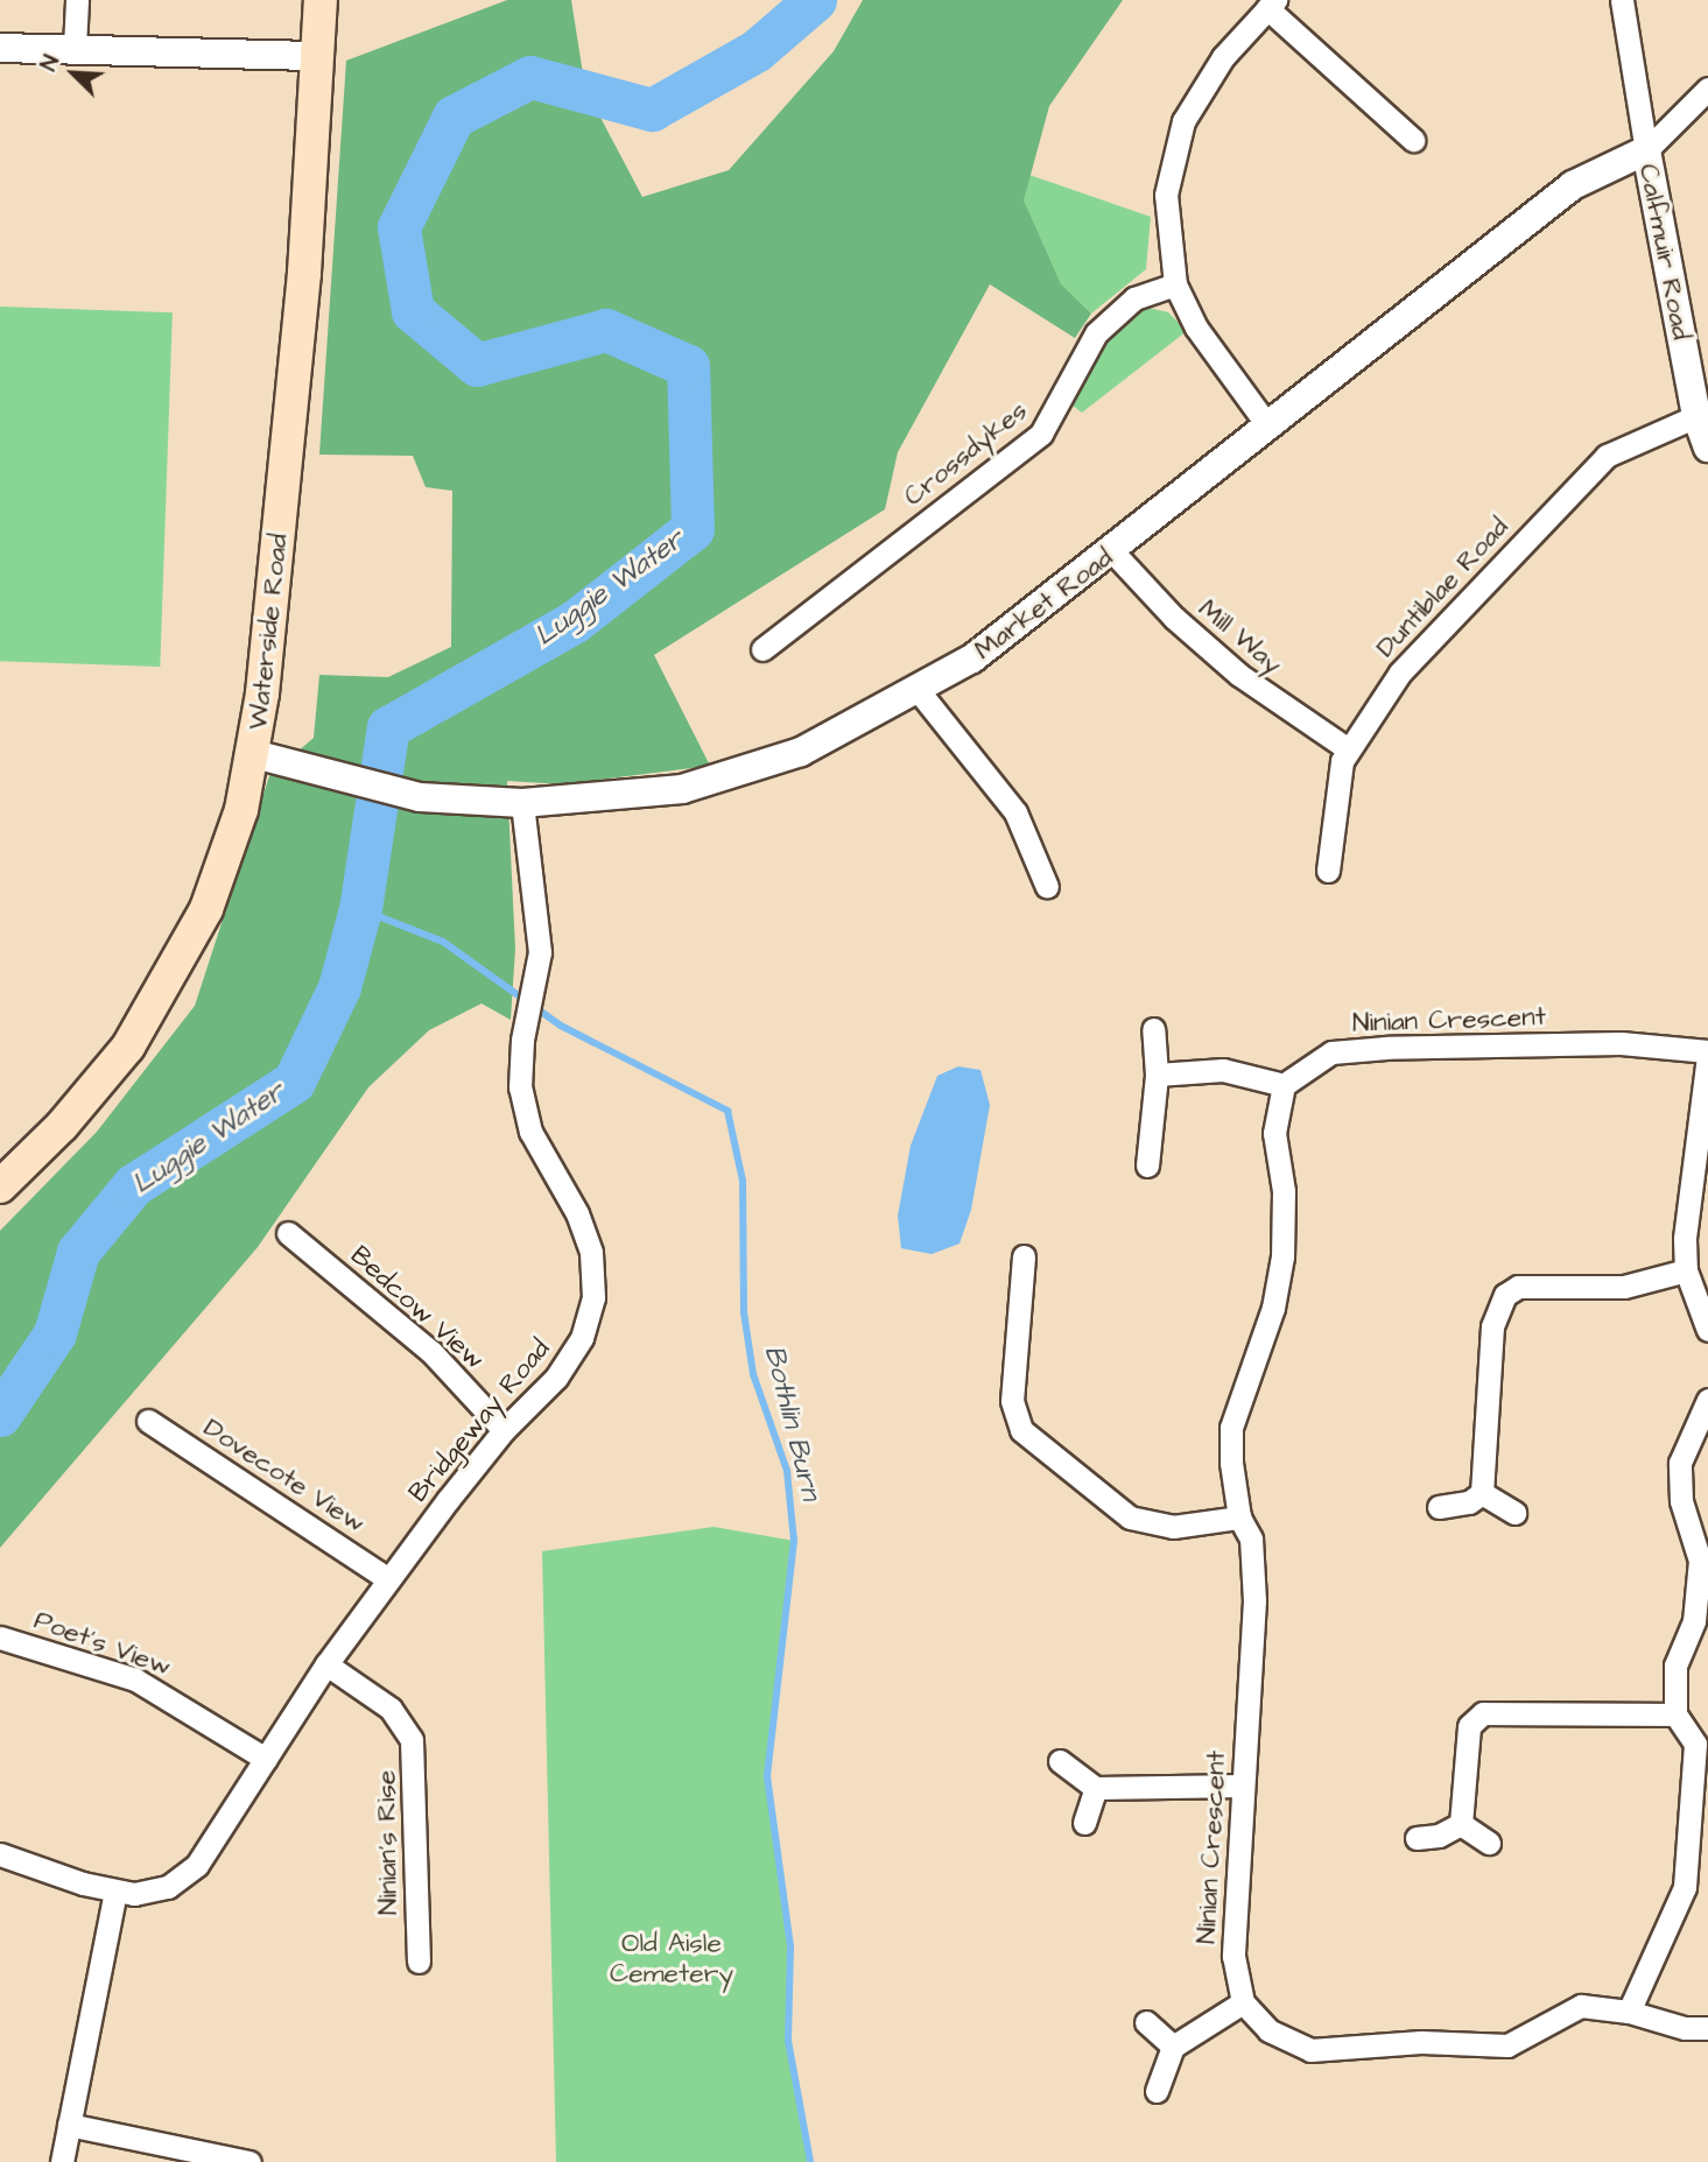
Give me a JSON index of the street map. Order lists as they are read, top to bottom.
{
  "streets": {
    "main road": ["Waterside Road"],
    "street": [
      "Calfmuir Road",
      "Crossdykes",
      "Duntiblae Road",
      "Market Road",
      "Mill Way",
      "Ninian Crescent",
      "Bedcow View",
      "Bridgeway Road",
      "Dovecote View",
      "Poet's View",
      "Ninian's Rise"
    ]
  },
  "crossings": [
    ["Calfmuir Road", "Duntiblae Road"],
    ["Calfmuir Road", "Market Road"],
    ["Duntiblae Road", "Mill Way"],
    ["Market Road", "Waterside Road"],
    ["Market Road", "Mill Way"],
    ["Market Road", "Bridgeway Road"],
    ["Bedcow View", "Bridgeway Road"],
    ["Bridgeway Road", "Dovecote View"],
    ["Bridgeway Road", "Poet's View"],
    ["Bridgeway Road", "Ninian's Rise"]
  ],
  "water": ["Luggie Water", "Bothlin Burn"],
  "parks": ["Old Aisle Cemetery"],
  "north": "top left"
}
